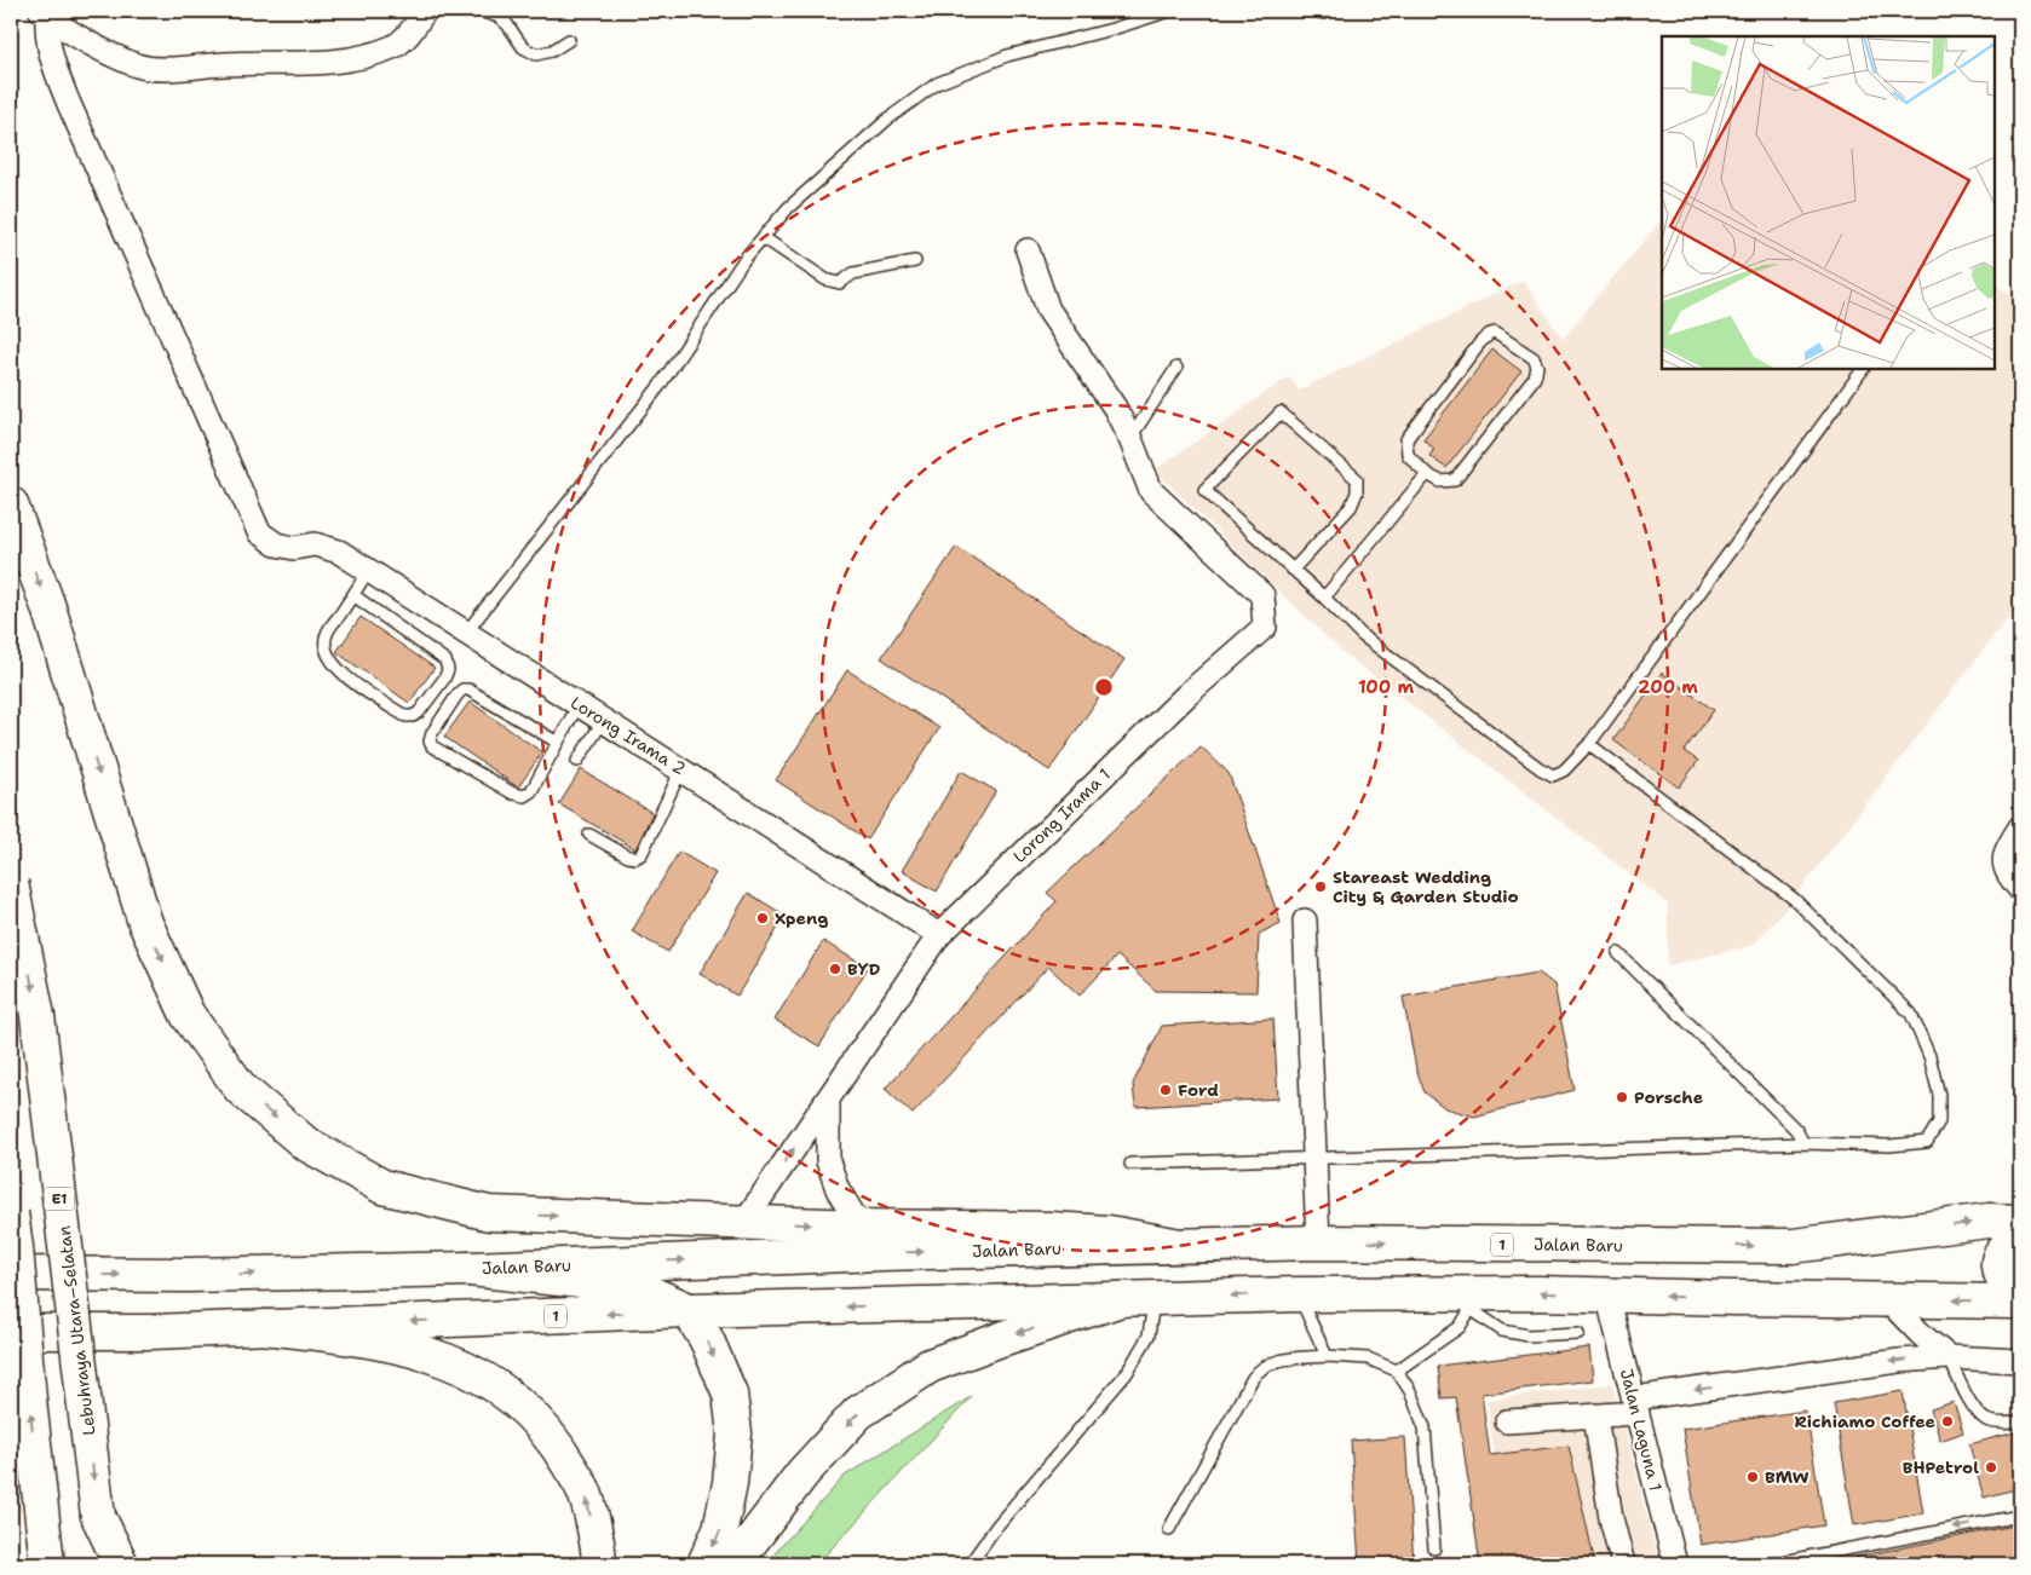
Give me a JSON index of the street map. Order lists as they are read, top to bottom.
{
  "streets": {
    "highway": [
      "E1",
      "1",
      "Jalan Baru",
      "Lebuhraya Utara–Selatan"
    ],
    "street": ["Lorong Irama 2", "Lorong Irama 1", "Jalan Laguna 1"]
  },
  "crossings": [
    ["Lorong Irama 2", "Lorong Irama 1"],
    ["1", "Jalan Laguna 1"]
  ],
  "places": [
    "Stareast Wedding City & Garden Studio",
    "Xpeng",
    "BYD",
    "Ford",
    "Porsche",
    "Richiamo Coffee",
    "BHPetrol",
    "BMW"
  ],
  "rings": ["100 m", "200 m"]
}
